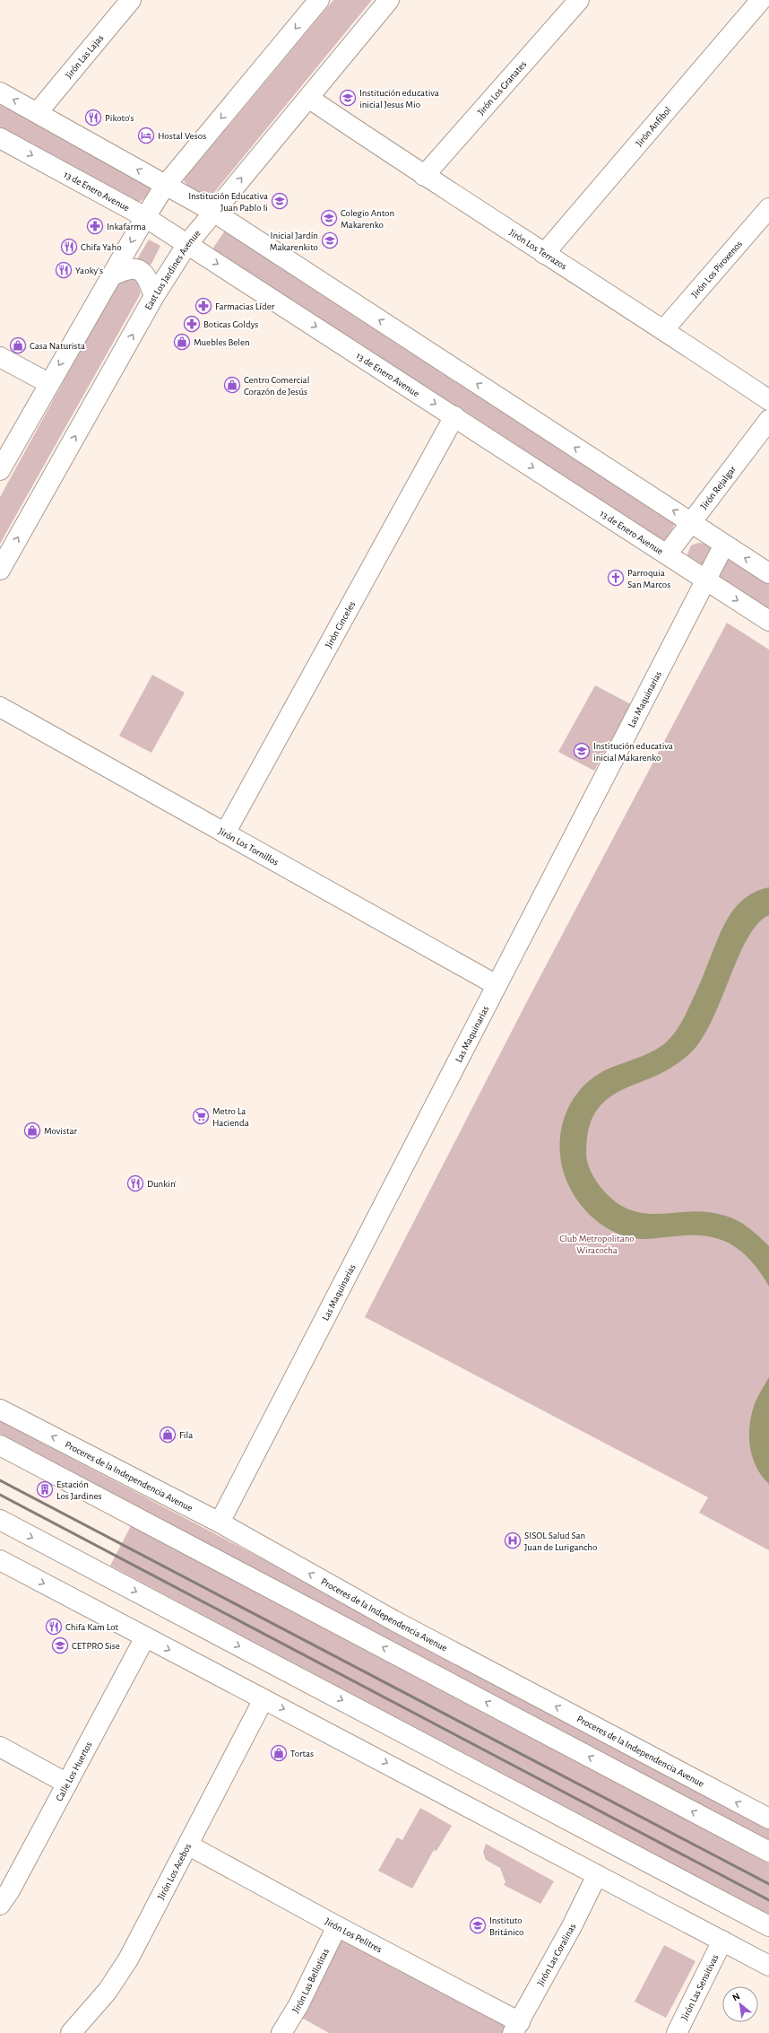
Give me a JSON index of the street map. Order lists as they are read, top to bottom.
{
  "streets": {
    "main road": [
      "Jirón Las Lajas",
      "Jirón Los Granates",
      "Jirón Anfibol",
      "13 de Enero Avenue",
      "Jirón Los Terrazos",
      "Jirón Los Piroxenos",
      "East Los Jardines Avenue",
      "Jirón Rejalgar",
      "Jirón Cinceles",
      "Las Maquinarias",
      "Jirón Los Tornillos",
      "Proceres de la Independencia Avenue",
      "Calle Los Huertos",
      "Jirón Los Acebos",
      "Jirón Los Pelitres",
      "Jirón Las Coralinas",
      "Jirón Las Bellotitas",
      "Jirón Las Sensitivas"
    ]
  },
  "crossings": [
    ["Jirón Los Granates", "Jirón Los Terrazos"],
    ["Jirón Anfibol", "Jirón Los Terrazos"],
    ["13 de Enero Avenue", "East Los Jardines Avenue"],
    ["13 de Enero Avenue", "Jirón Rejalgar"],
    ["13 de Enero Avenue", "Jirón Cinceles"],
    ["13 de Enero Avenue", "Las Maquinarias"],
    ["Jirón Los Terrazos", "Jirón Los Piroxenos"],
    ["Jirón Los Terrazos", "East Los Jardines Avenue"],
    ["Jirón Cinceles", "Jirón Los Tornillos"],
    ["Las Maquinarias", "Jirón Los Tornillos"],
    ["Las Maquinarias", "Proceres de la Independencia Avenue"],
    ["Jirón Los Acebos", "Jirón Los Pelitres"],
    ["Jirón Los Pelitres", "Jirón Las Coralinas"],
    ["Jirón Los Pelitres", "Jirón Las Bellotitas"]
  ],
  "parks": ["Club Metropolitano Wiracocha"],
  "places": {
    "school or university": [
      "Institución educativa inicial Jesus Mio",
      "Institución Educativa Juan Pablo Ii",
      "Colegio Anton Makarenko",
      "Inicial Jardín Makarenkito",
      "Institución educativa inicial Makarenko",
      "CETPRO Sise",
      "Instituto Británico"
    ],
    "restaurant": [
      "Pikoto's",
      "Chifa Yaho",
      "Yaoky's",
      "Dunkin'",
      "Chifa Kam Lot"
    ],
    "hotel": ["Hostal Vesos"],
    "pharmacy": ["Inkafarma", "Farmacias Líder", "Boticas Goldys"],
    "shop": [
      "Muebles Belen",
      "Casa Naturista",
      "Centro Comercial Corazón de Jesús",
      "Movistar",
      "Fila",
      "Tortas"
    ],
    "church": ["Parroquia San Marcos"],
    "supermarket": ["Metro La Hacienda"],
    "building": ["Estación Los Jardines"],
    "hospital": ["SISOL Salud San Juan de Lurigancho"]
  },
  "north": "top left"
}
